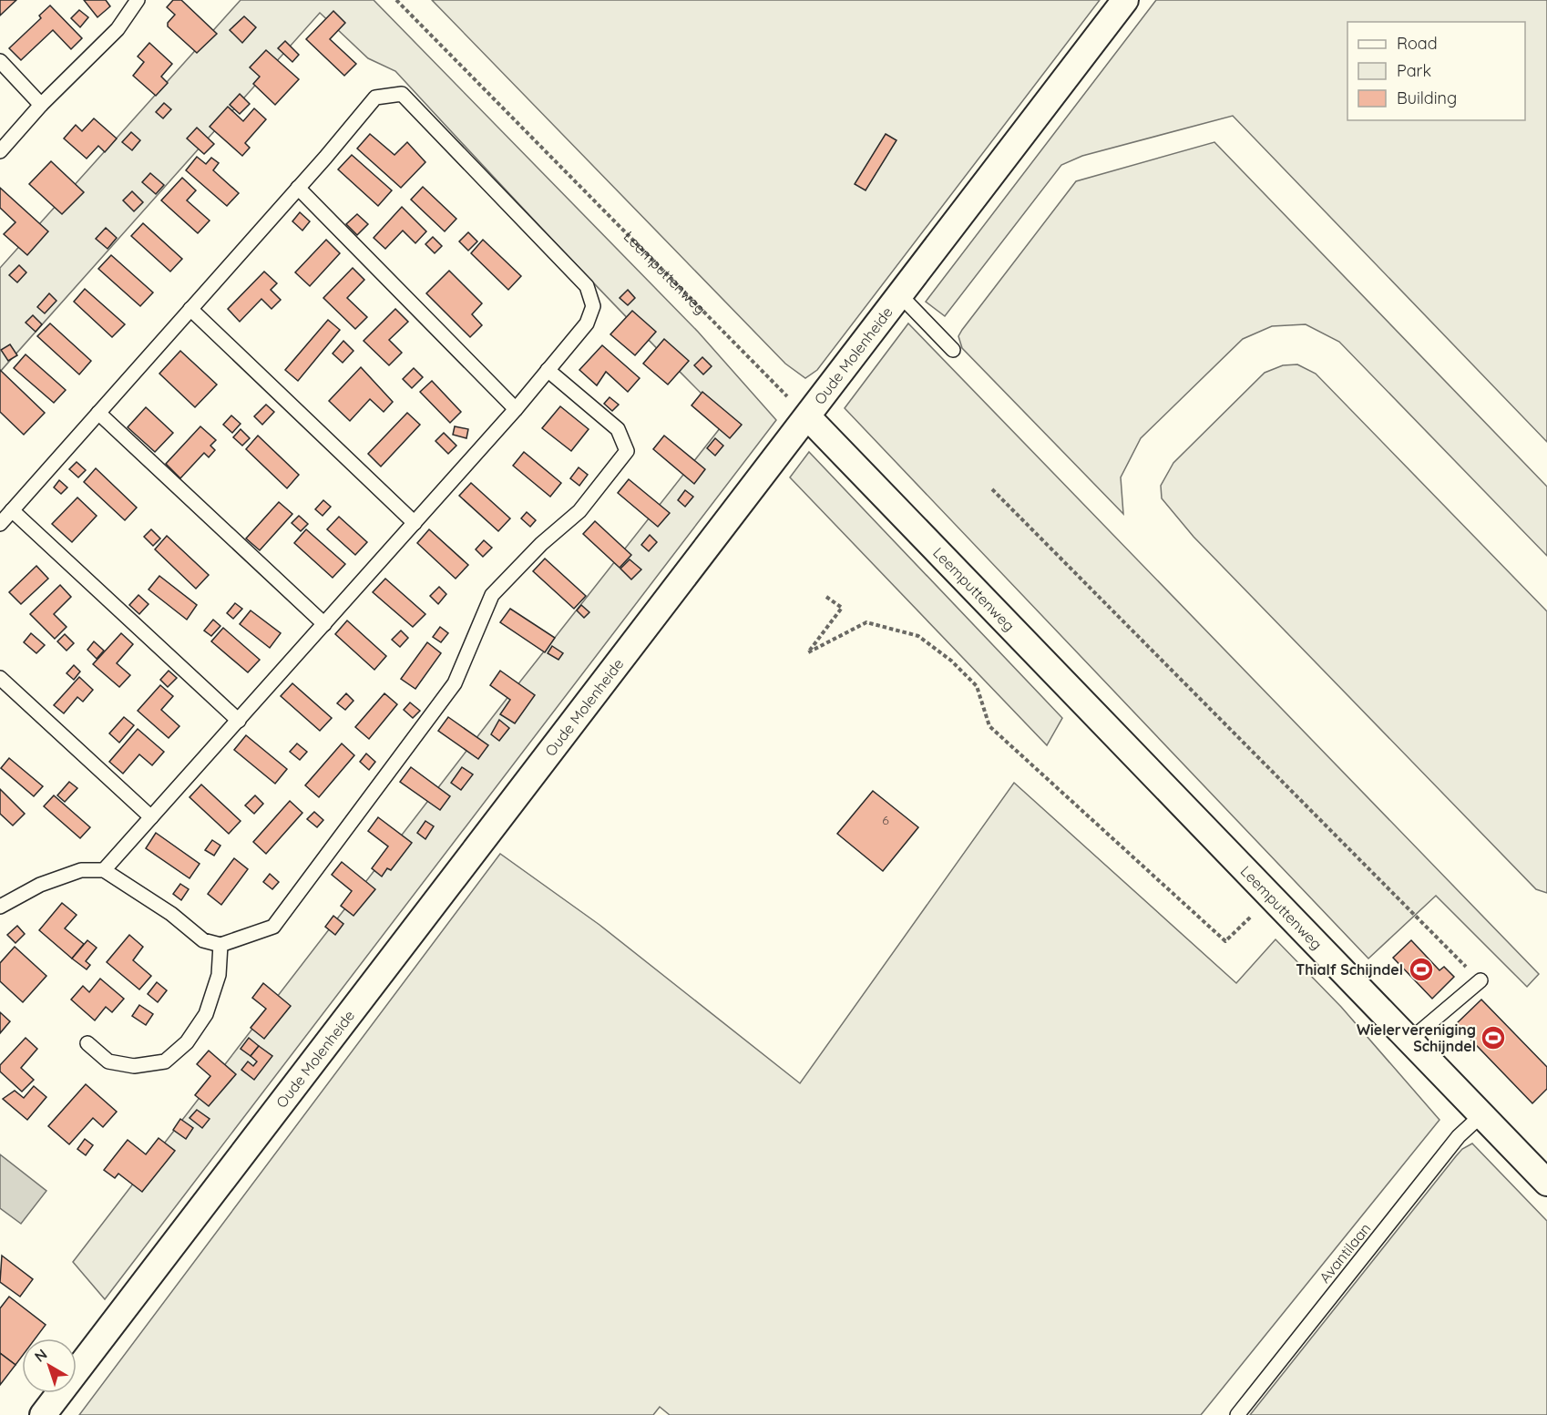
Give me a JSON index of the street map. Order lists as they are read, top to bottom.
{
  "streets": {
    "street": ["Leemputtenweg", "Oude Molenheide"],
    "lane": ["Avantilaan"]
  },
  "crossings": [
    ["Leemputtenweg", "Oude Molenheide"],
    ["Leemputtenweg", "Avantilaan"]
  ],
  "places": {
    "sports": ["Thialf Schijndel", "Wielervereniging Schijndel"]
  },
  "house_numbers": ["6"],
  "legend": ["Road", "Park", "Building"],
  "north": "top left"
}
